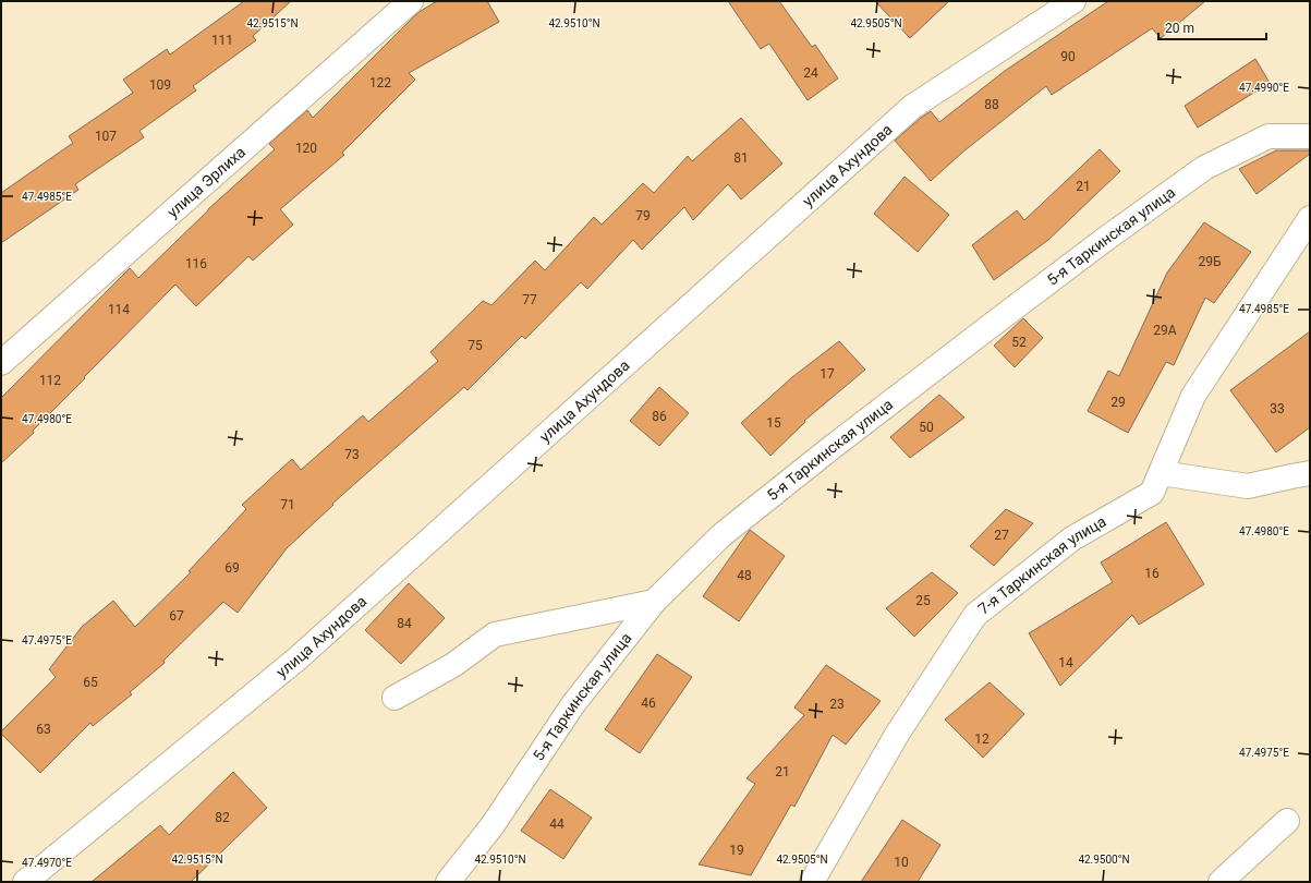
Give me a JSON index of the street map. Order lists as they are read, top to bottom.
{
  "streets": {
    "street": [
      "улица Ахундова",
      "улица Эрлиха",
      "5-я Таркинская улица",
      "7-я Таркинская улица"
    ]
  },
  "house_numbers": [
    "111",
    "90",
    "24",
    "122",
    "109",
    "88",
    "107",
    "120",
    "81",
    "21",
    "79",
    "29Б",
    "116",
    "77",
    "114",
    "29А",
    "52",
    "75",
    "17",
    "112",
    "29",
    "33",
    "86",
    "15",
    "50",
    "73",
    "71",
    "27",
    "69",
    "16",
    "48",
    "25",
    "67",
    "84",
    "14",
    "65",
    "46",
    "23",
    "63",
    "12",
    "21",
    "82",
    "44",
    "19",
    "10"
  ],
  "scale_bar": "20 m",
  "coordinates": [
    "42.9515°N",
    "42.9510°N",
    "42.9505°N",
    "47.4990°E",
    "47.4985°E",
    "47.4980°E",
    "47.4975°E",
    "42.9500°N",
    "47.4970°E"
  ]
}
